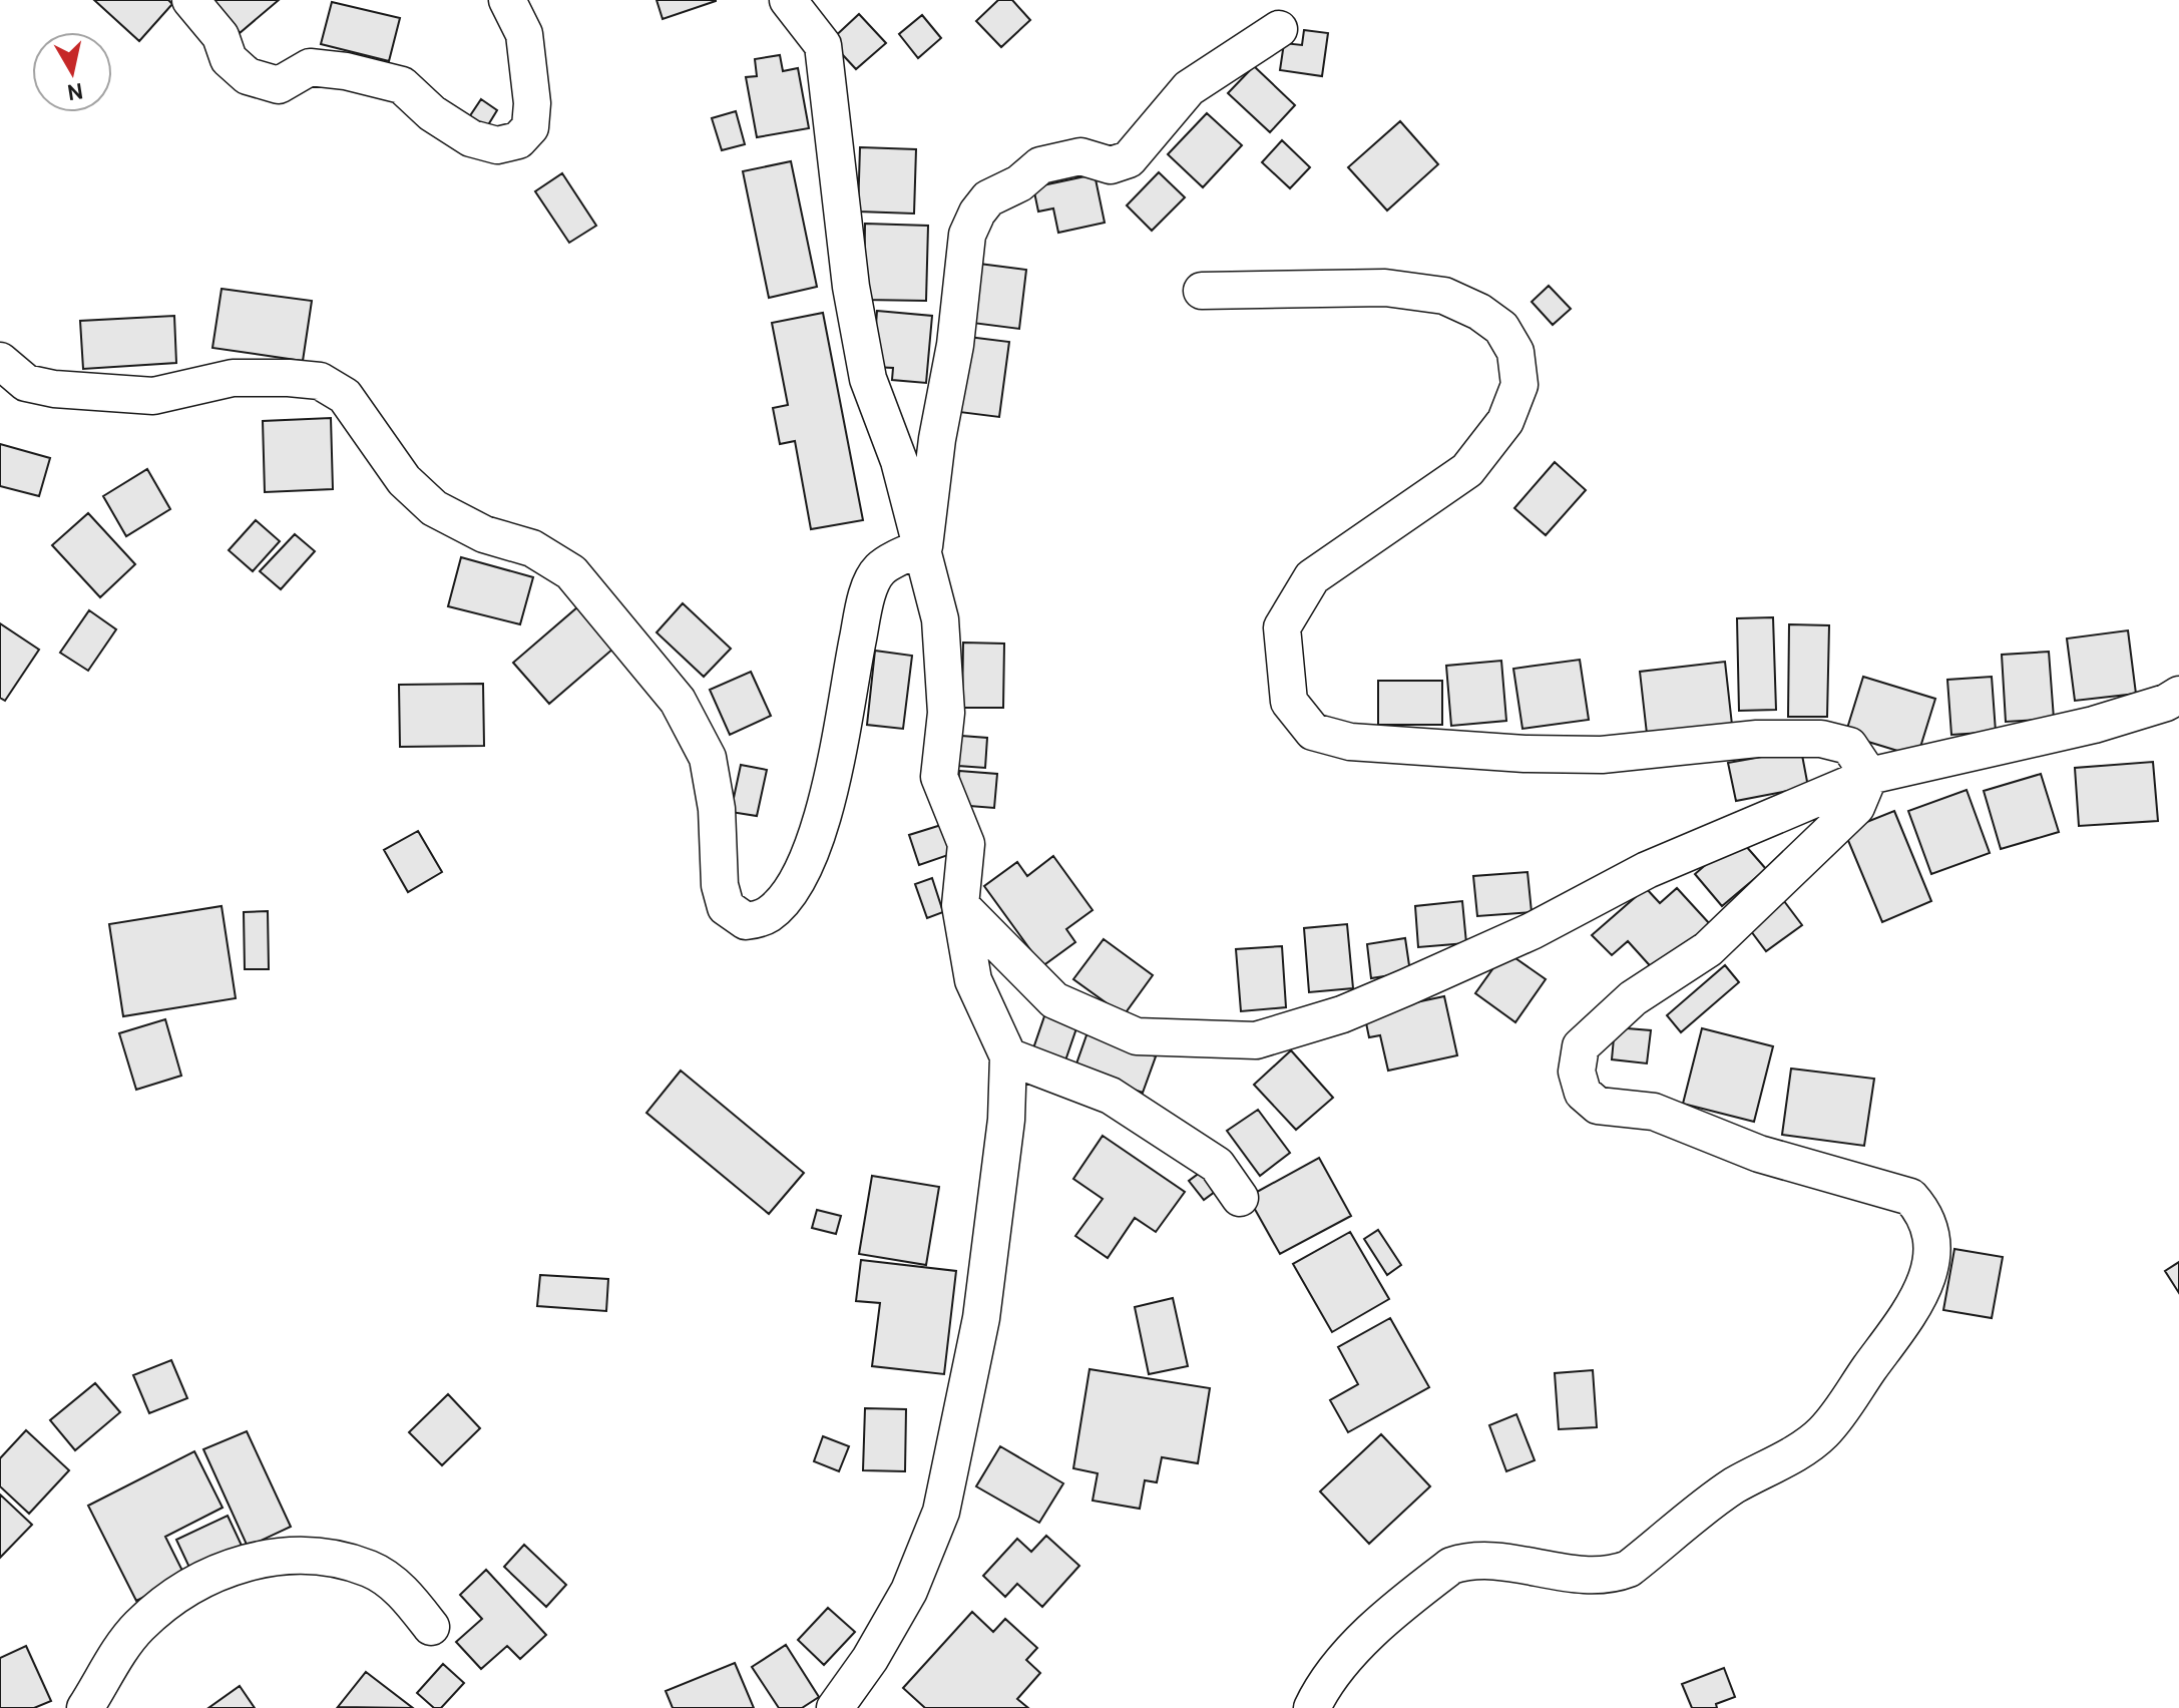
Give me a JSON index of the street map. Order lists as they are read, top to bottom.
{
  "north": "bottom"
}
